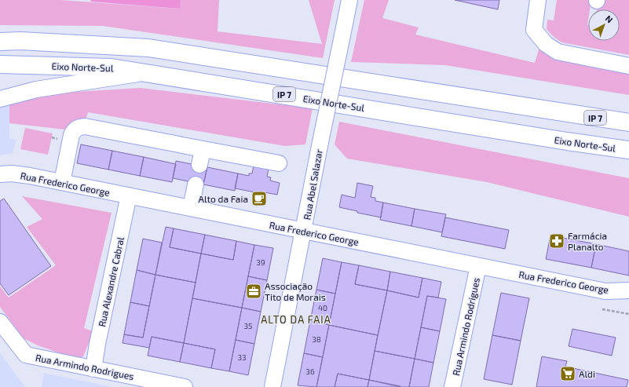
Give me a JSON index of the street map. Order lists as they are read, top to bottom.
{
  "streets": {
    "highway": ["Eixo Norte-Sul", "IP 7"],
    "street": [
      "Rua Frederico George",
      "Rua Abel Salazar",
      "Rua Alexandre Cabral",
      "Rua Armindo Rodrigues"
    ]
  },
  "crossings": [
    ["Rua Frederico George", "Rua Abel Salazar"],
    ["Rua Frederico George", "Rua Alexandre Cabral"],
    ["Rua Frederico George", "Rua Armindo Rodrigues"],
    ["Rua Alexandre Cabral", "Rua Armindo Rodrigues"]
  ],
  "districts": ["ALTO DA FAIA"],
  "places": {
    "cafe": ["Alto da Faia"],
    "pharmacy": ["Farmácia Planalto"],
    "office": ["Associação Tito de Morais"],
    "supermarket": ["Aldi"]
  },
  "house_numbers": [
    "39",
    "40",
    "35",
    "38",
    "33",
    "36"
  ],
  "north": "top right"
}
